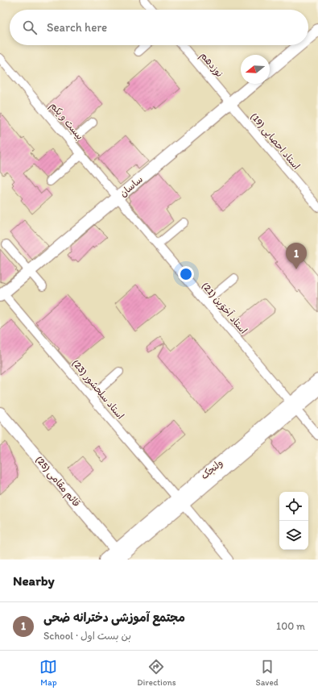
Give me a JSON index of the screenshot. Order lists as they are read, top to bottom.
{
  "streets": {
    "street": [
      "نوزدهم",
      "بیست و یکم",
      "استاد احصایی (19)",
      "ساسان",
      "استاد اَخوَين (21)",
      "استاد سلحشور (23)",
      "ولنجک",
      "قائم مقامی (25)"
    ]
  },
  "crossings": [
    ["نوزدهم", "استاد احصایی (19)"],
    ["نوزدهم", "ساسان"],
    ["بیست و یکم", "ساسان"],
    ["بیست و یکم", "استاد اَخوَين (21)"],
    ["استاد احصایی (19)", "ساسان"],
    ["ساسان", "استاد اَخوَين (21)"],
    ["ساسان", "استاد سلحشور (23)"],
    ["استاد اَخوَين (21)", "ولنجک"],
    ["استاد سلحشور (23)", "ولنجک"],
    ["ولنجک", "قائم مقامی (25)"]
  ],
  "north": "left",
  "page": {
    "search": "Search here",
    "pins": "1",
    "heading": "Nearby",
    "list": [
      {
        "mark": "1",
        "name": "مجتمع آموزشی دخترانه ضحی",
        "note": "School · بن بست اول",
        "value": "100 m"
      }
    ],
    "nav": ["Map", "Directions", "Saved"]
  }
}
